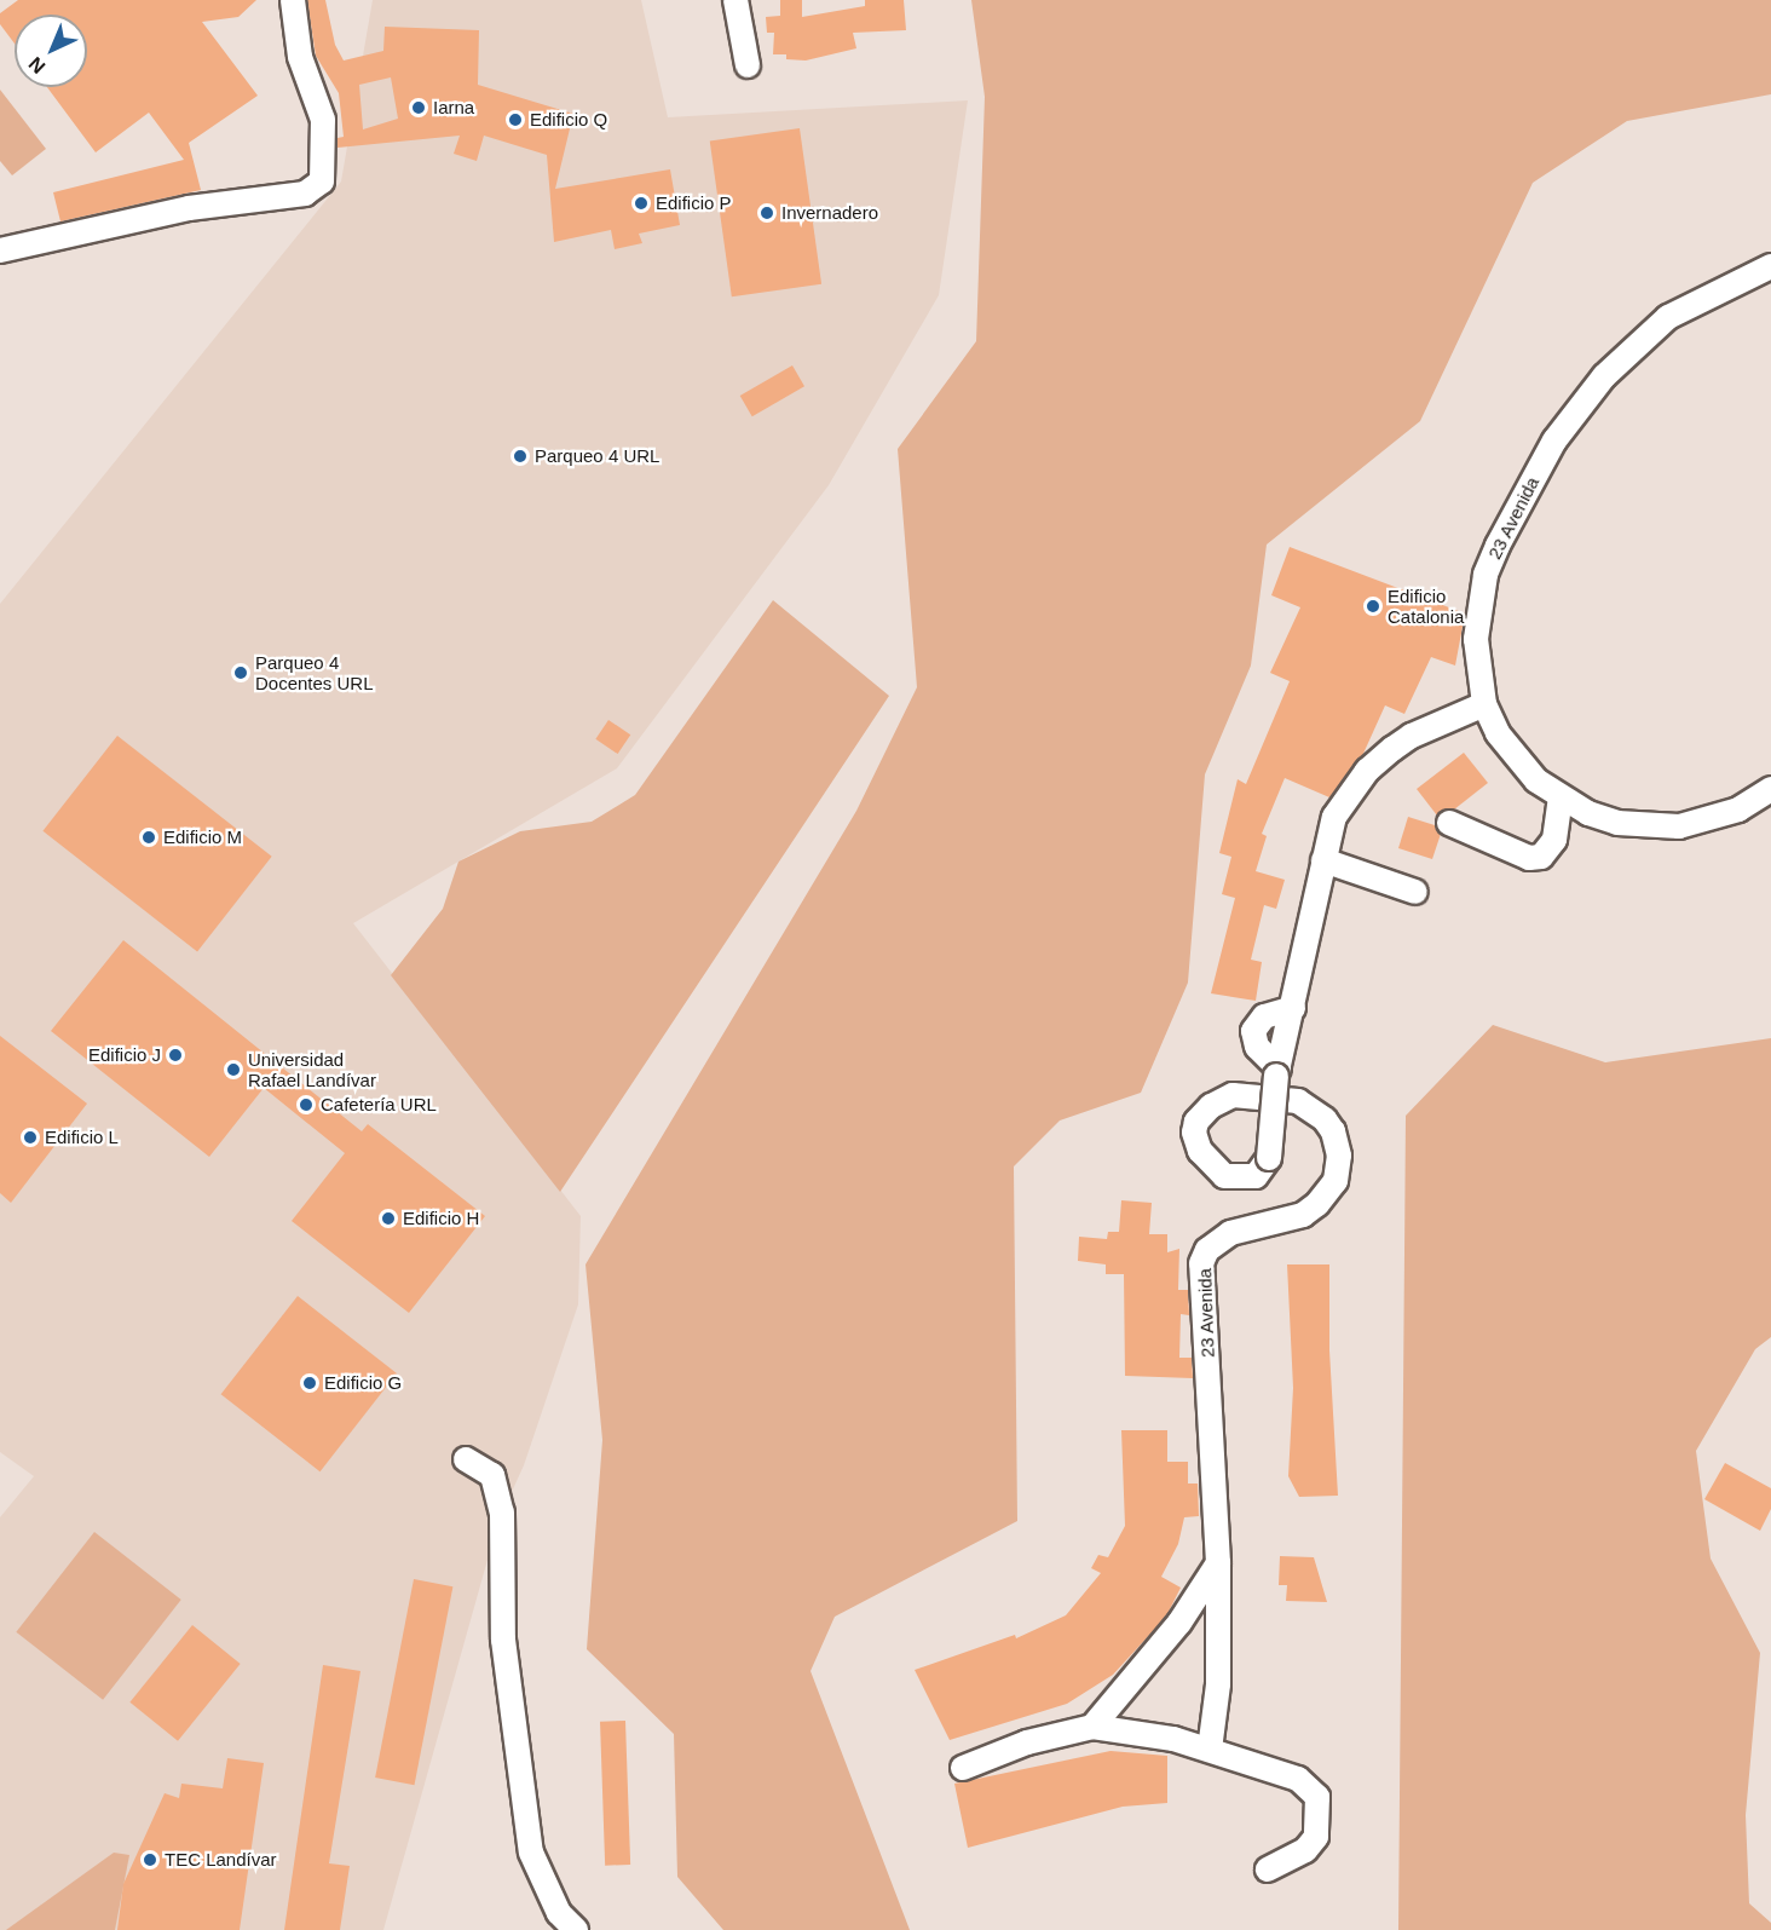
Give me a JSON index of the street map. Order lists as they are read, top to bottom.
{
  "streets": {
    "street": ["23 Avenida"]
  },
  "places": [
    "Iarna",
    "Edificio Q",
    "Edificio P",
    "Invernadero",
    "Parqueo 4 URL",
    "Edificio Catalonia",
    "Parqueo 4 Docentes URL",
    "Edificio M",
    "Edificio J",
    "Universidad Rafael Landívar",
    "Cafetería URL",
    "Edificio L",
    "Edificio H",
    "Edificio G",
    "TEC Landívar"
  ],
  "north": "bottom left"
}
